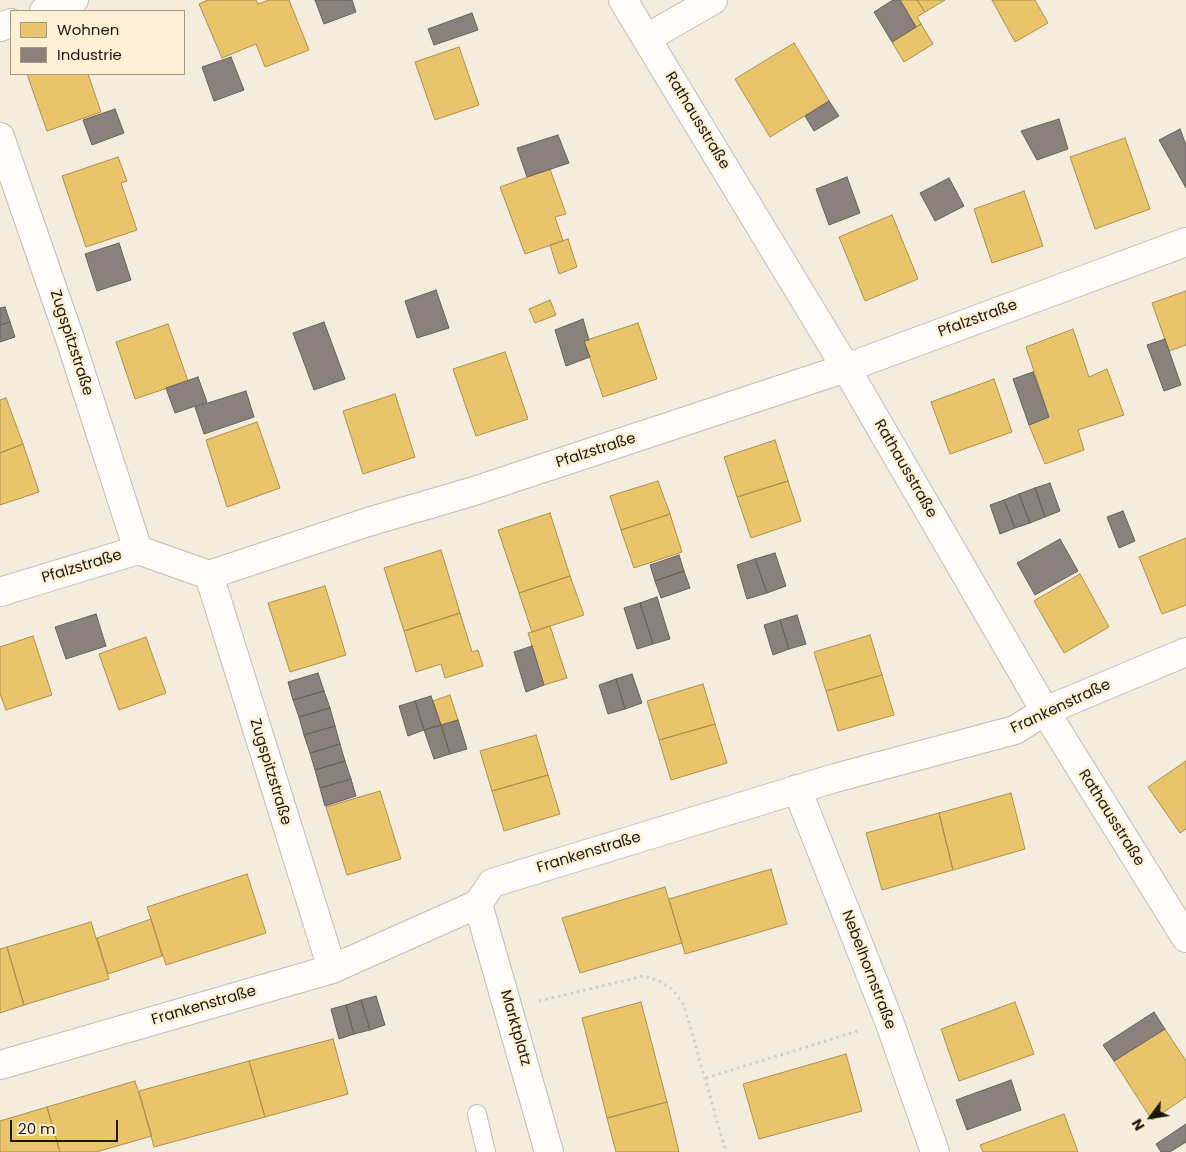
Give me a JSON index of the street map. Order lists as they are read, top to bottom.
{
  "streets": {
    "street": [
      "Rathausstraße",
      "Pfalzstraße",
      "Zugspitzstraße",
      "Frankenstraße",
      "Nebelhornstraße",
      "Marktplatz"
    ]
  },
  "crossings": [
    ["Rathausstraße", "Pfalzstraße"],
    ["Rathausstraße", "Frankenstraße"],
    ["Pfalzstraße", "Zugspitzstraße"],
    ["Zugspitzstraße", "Frankenstraße"],
    ["Frankenstraße", "Nebelhornstraße"],
    ["Frankenstraße", "Marktplatz"]
  ],
  "legend": ["Wohnen", "Industrie"],
  "scale_bar": "20 m",
  "north": "bottom left"
}
